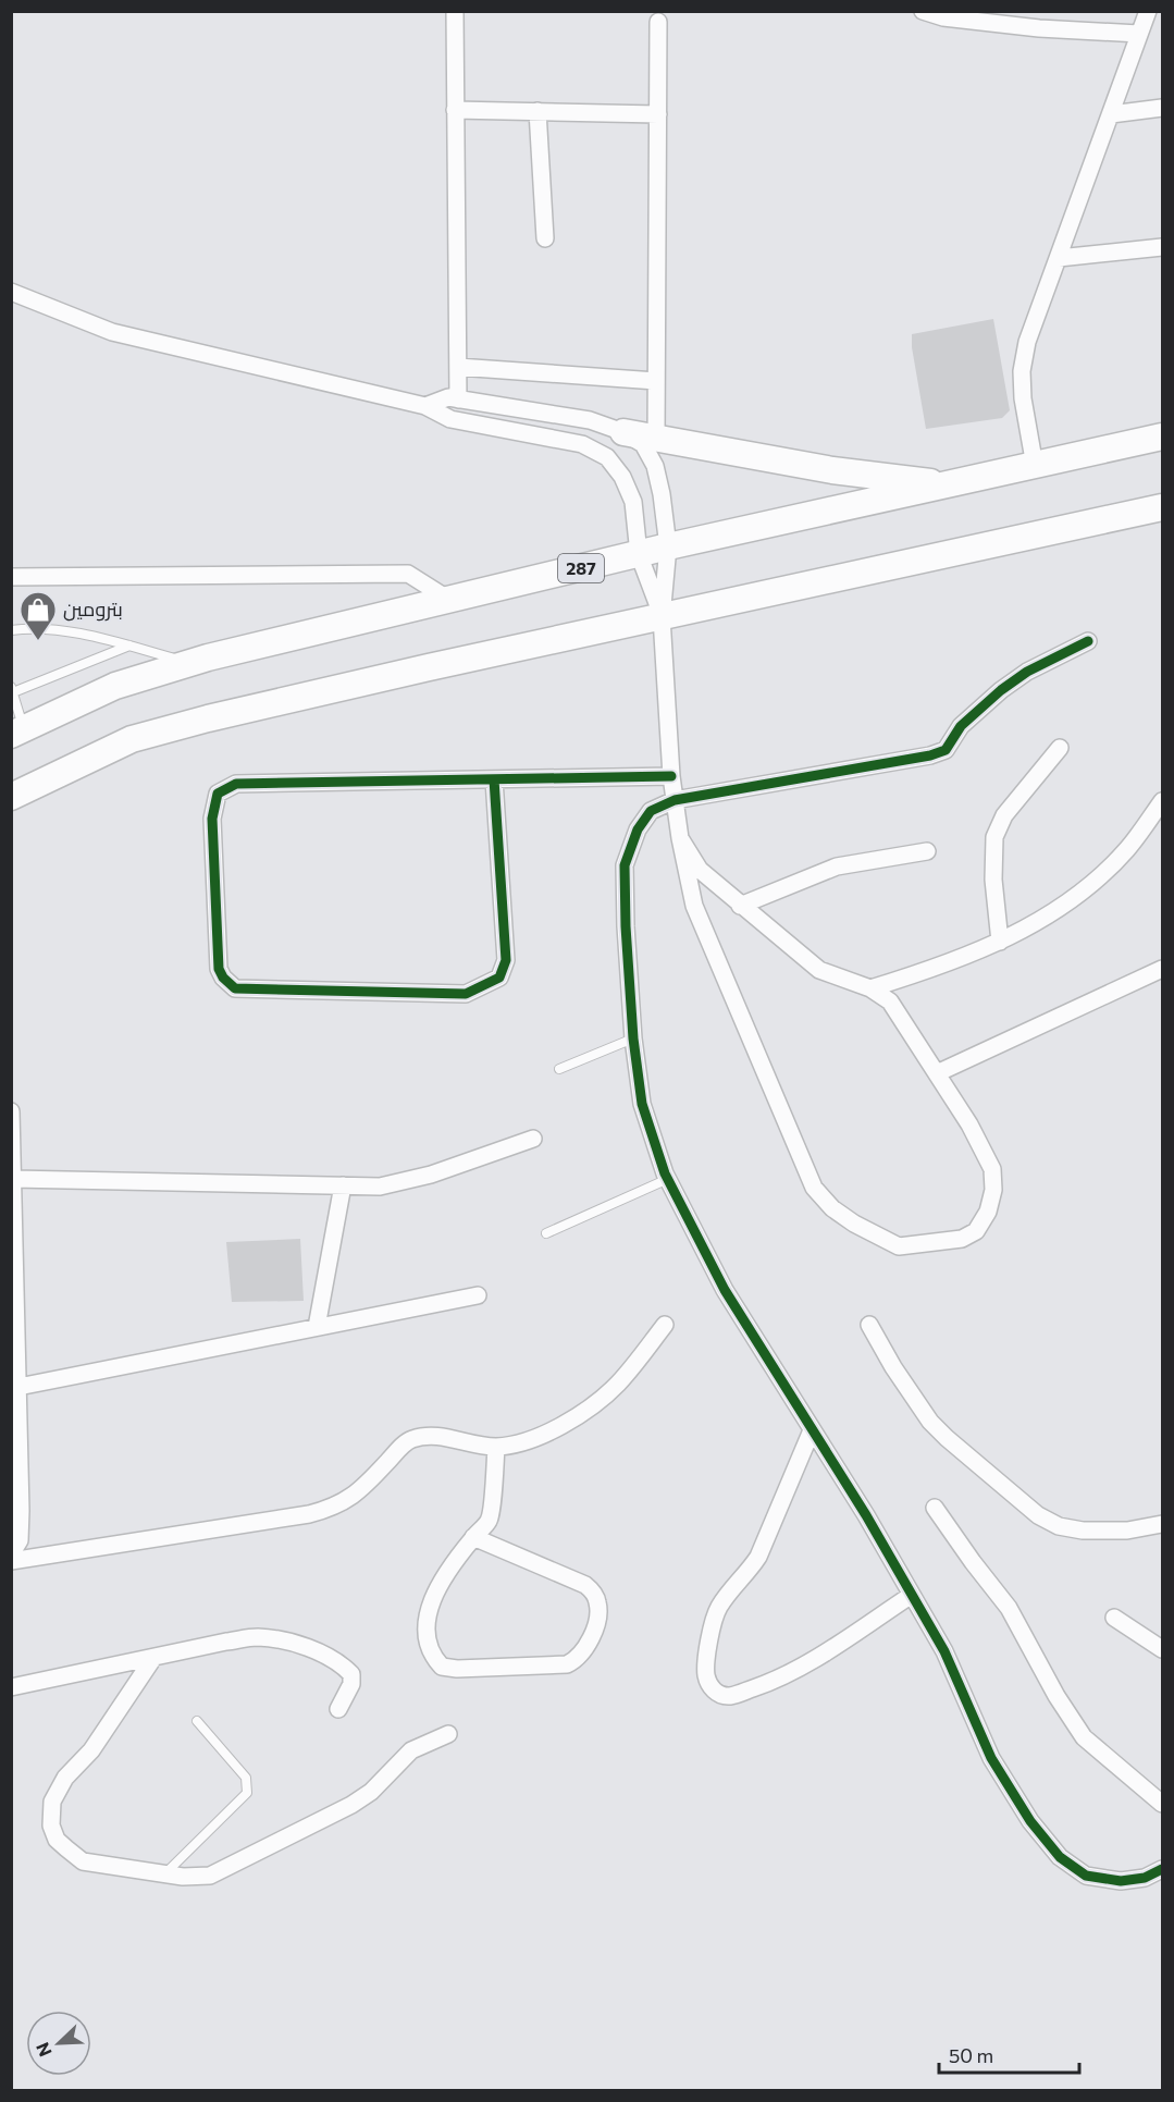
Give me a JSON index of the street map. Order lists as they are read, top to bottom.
{
  "streets": {
    "main road": ["287"]
  },
  "places": {
    "shop": ["بترومين"]
  },
  "scale_bar": "50 m",
  "north": "bottom left"
}
